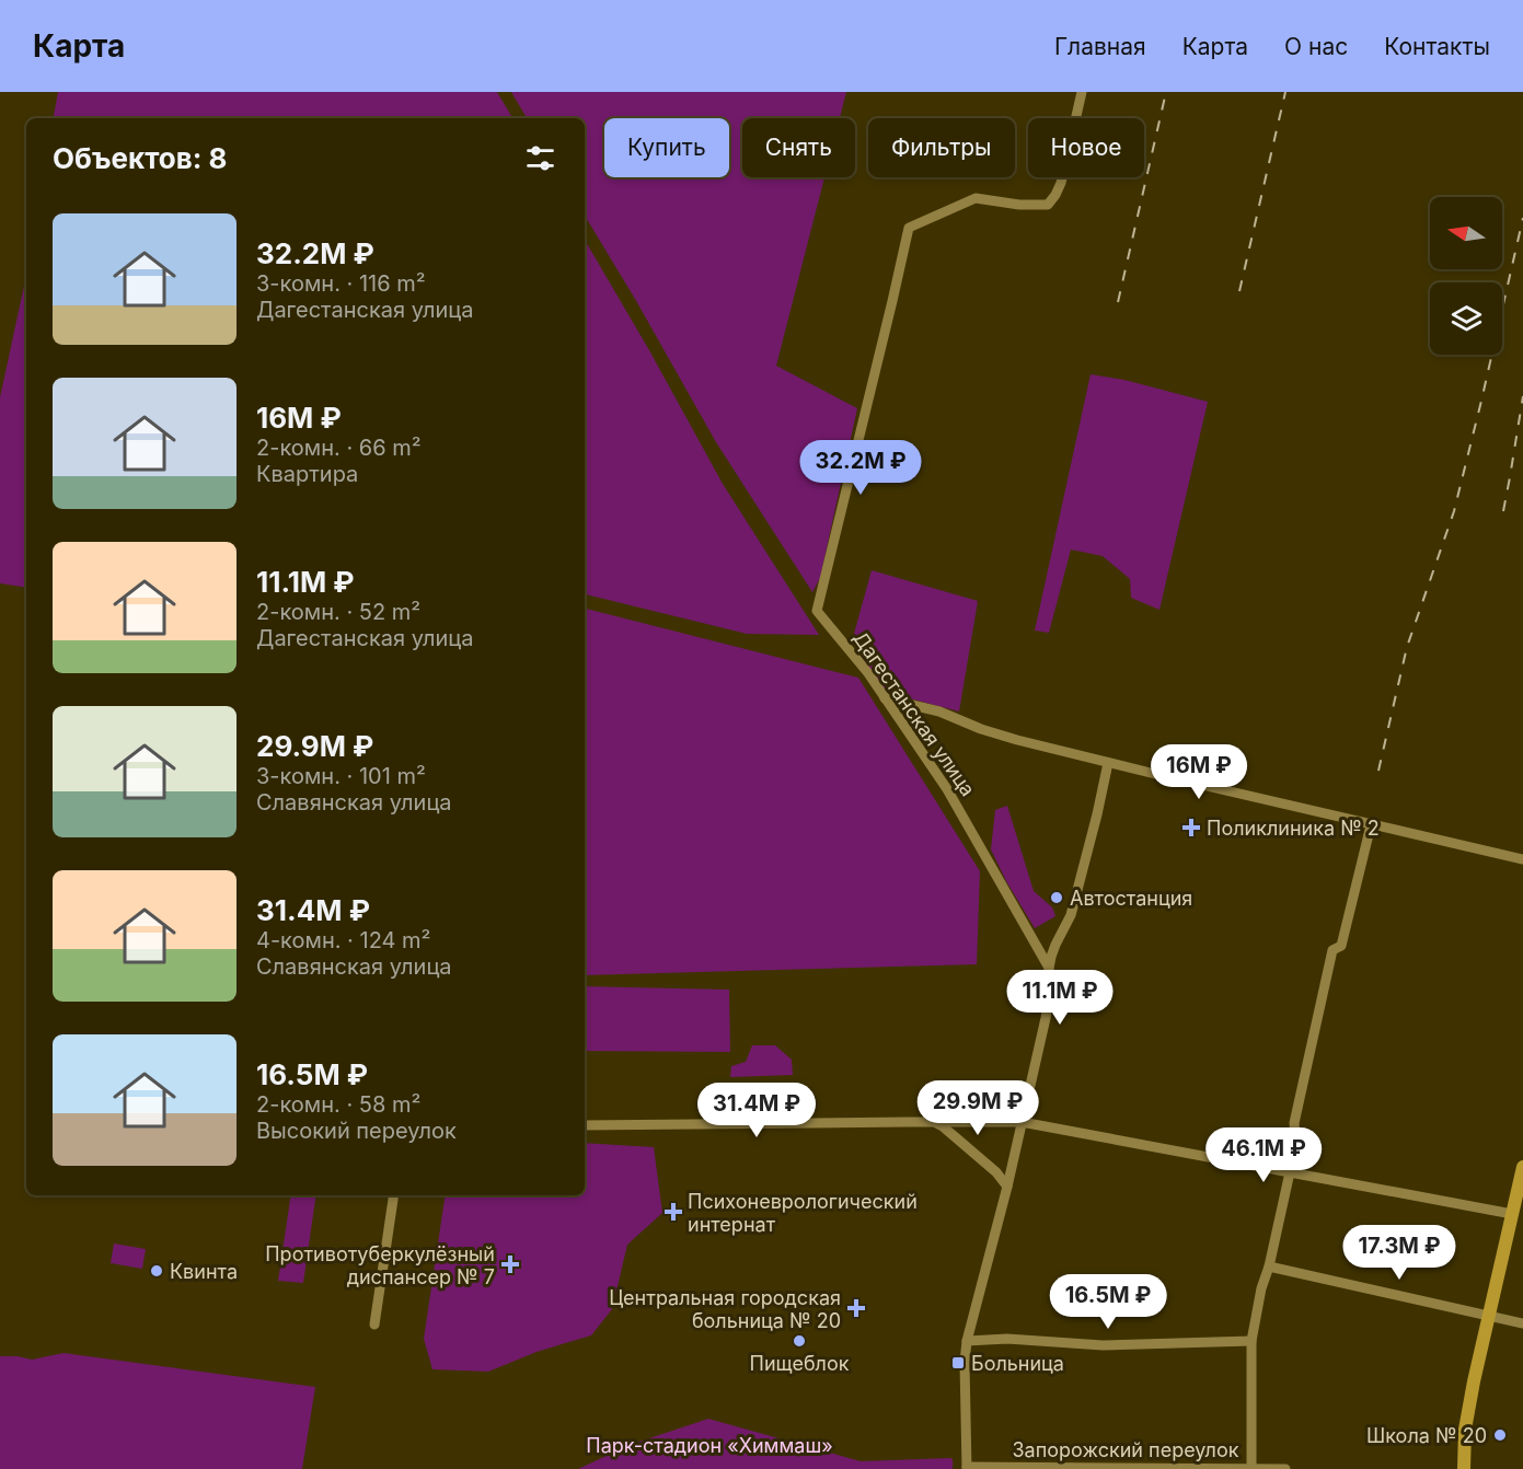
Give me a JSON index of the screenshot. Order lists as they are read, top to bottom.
{
  "streets": {
    "street": ["Дагестанская улица", "Запорожский переулок"]
  },
  "crossings": [
    ["Дагестанская улица", "Запорожский переулок"]
  ],
  "parks": ["Парк-стадион «Химмаш»"],
  "places": {
    "health": [
      "Поликлиника № 2",
      "Психоневрологический интернат",
      "Противотуберкулёзный диспансер № 7",
      "Центральная городская больница № 20"
    ],
    "other": [
      "Автостанция",
      "Квинта",
      "Пищеблок",
      "Школа № 20"
    ],
    "transit": ["Больница"]
  },
  "north": "left",
  "page": {
    "header": "Карта",
    "nav": [
      "Главная",
      "Карта",
      "О нас",
      "Контакты"
    ],
    "chip": [
      "Купить",
      "Снять",
      "Фильтры",
      "Новое"
    ],
    "heading": "Объектов: 8",
    "list": [
      {
        "name": "32.2M ₽",
        "note": "3-комн. · 116 m² · Дагестанская улица"
      },
      {
        "name": "16M ₽",
        "note": "2-комн. · 66 m² · Квартира"
      },
      {
        "name": "11.1M ₽",
        "note": "2-комн. · 52 m² · Дагестанская улица"
      },
      {
        "name": "29.9M ₽",
        "note": "3-комн. · 101 m² · Славянская улица"
      },
      {
        "name": "31.4M ₽",
        "note": "4-комн. · 124 m² · Славянская улица"
      },
      {
        "name": "16.5M ₽",
        "note": "2-комн. · 58 m² · Высокий переулок"
      }
    ],
    "price": [
      "32.2M ₽",
      "16M ₽",
      "11.1M ₽",
      "29.9M ₽",
      "31.4M ₽",
      "46.1M ₽",
      "17.3M ₽",
      "16.5M ₽"
    ]
  }
}
